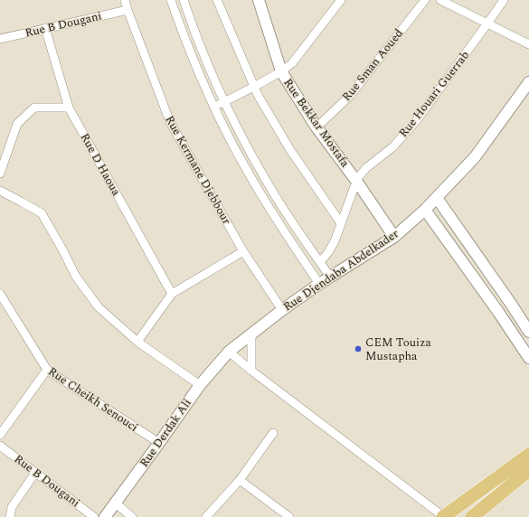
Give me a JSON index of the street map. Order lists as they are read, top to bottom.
{
  "streets": {
    "street": [
      "Rue B Dougani",
      "Rue Sman Aoued",
      "Rue Houari Guerrab",
      "Rue Bekkar Mostafa",
      "Rue D Haoua",
      "Rue Kermane Djebbour",
      "Rue Djendaba Abdelkader",
      "Rue Cheikh Senouci",
      "Rue Derdak Ali"
    ]
  },
  "crossings": [
    ["Rue B Dougani", "Rue D Haoua"],
    ["Rue B Dougani", "Rue Kermane Djebbour"],
    ["Rue Sman Aoued", "Rue Bekkar Mostafa"],
    ["Rue Houari Guerrab", "Rue Bekkar Mostafa"],
    ["Rue Bekkar Mostafa", "Rue Djendaba Abdelkader"],
    ["Rue Kermane Djebbour", "Rue Djendaba Abdelkader"],
    ["Rue Djendaba Abdelkader", "Rue Derdak Ali"],
    ["Rue Cheikh Senouci", "Rue Derdak Ali"]
  ],
  "places": ["CEM Touiza Mustapha"]
}
